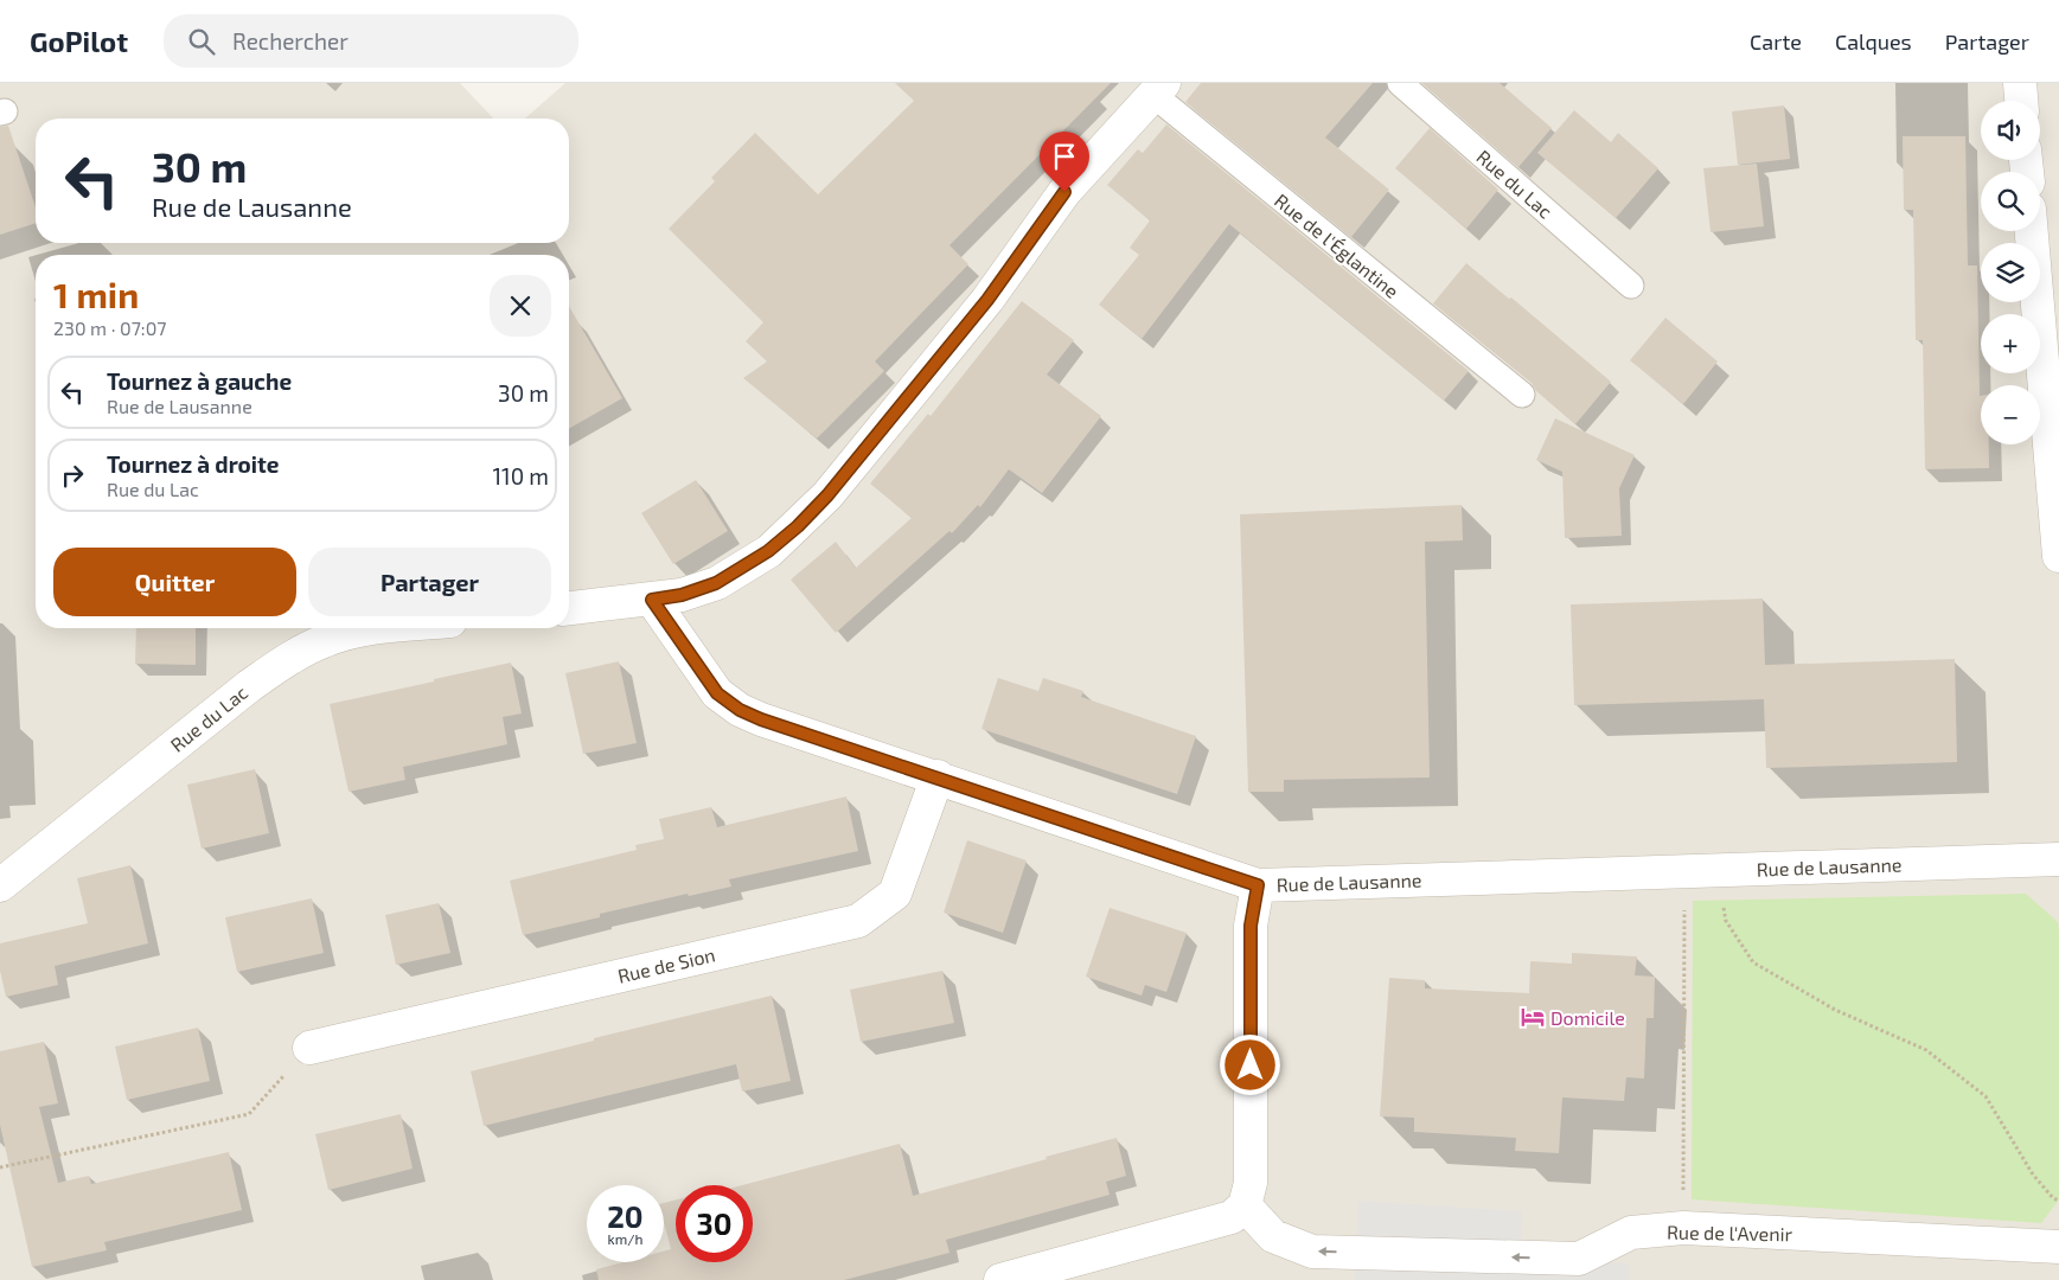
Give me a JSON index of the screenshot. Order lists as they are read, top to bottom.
{
  "streets": {
    "street": [
      "Rue du Lac",
      "Rue de Lausanne",
      "Rue de Sion",
      "Rue de l'Avenir"
    ],
    "lane": ["Rue de l'Églantine"]
  },
  "crossings": [
    ["Rue de Lausanne", "Rue de Sion"]
  ],
  "one_way": ["Rue de l'Avenir"],
  "places": {
    "hotel": ["Domicile"]
  },
  "page": {
    "header": "GoPilot",
    "search": "Rechercher",
    "nav": ["Carte", "Calques", "Partager"],
    "map_buttons": ["+", "−"],
    "turn": ["30 m", "Rue de Lausanne"],
    "heading": ["1 min", "230 m · 07:07"],
    "list": [
      {
        "name": "Tournez à gauche",
        "note": "Rue de Lausanne",
        "value": "30 m"
      },
      {
        "name": "Tournez à droite",
        "note": "Rue du Lac",
        "value": "110 m"
      }
    ],
    "buttons": ["Quitter", "Partager"],
    "speed": "20 km/h",
    "limit": "30"
  }
}
